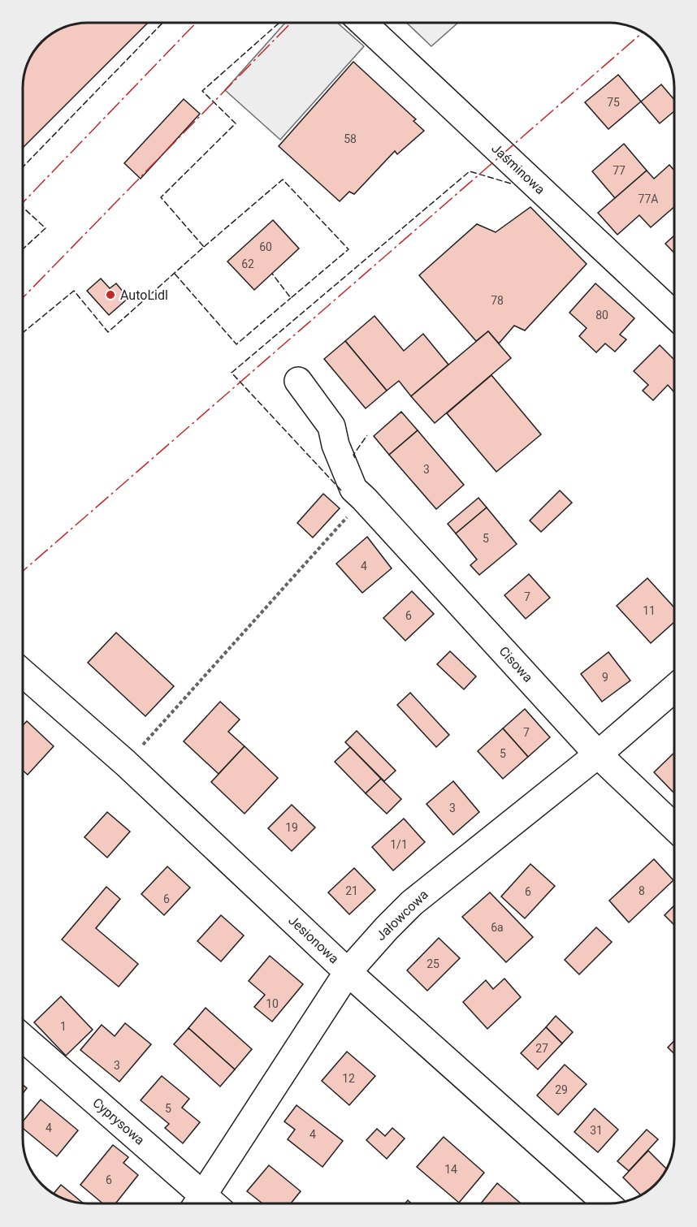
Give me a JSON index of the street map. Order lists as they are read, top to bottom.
{
  "streets": {
    "street": [
      "Jaśminowa",
      "Cisowa",
      "Jałowcowa",
      "Jesionowa",
      "Cyprysowa"
    ]
  },
  "crossings": [
    ["Cisowa", "Jałowcowa"],
    ["Jałowcowa", "Jesionowa"],
    ["Jałowcowa", "Cyprysowa"]
  ],
  "places": ["AutoLidl"],
  "house_numbers": [
    "75",
    "58",
    "77",
    "77A",
    "60",
    "62",
    "78",
    "80",
    "3",
    "5",
    "4",
    "7",
    "11",
    "6",
    "9",
    "7",
    "5",
    "3",
    "19",
    "1/1",
    "21",
    "8",
    "6",
    "6",
    "6a",
    "25",
    "10",
    "1",
    "27",
    "3",
    "12",
    "29",
    "5",
    "4",
    "31",
    "4",
    "14",
    "6"
  ]
}
